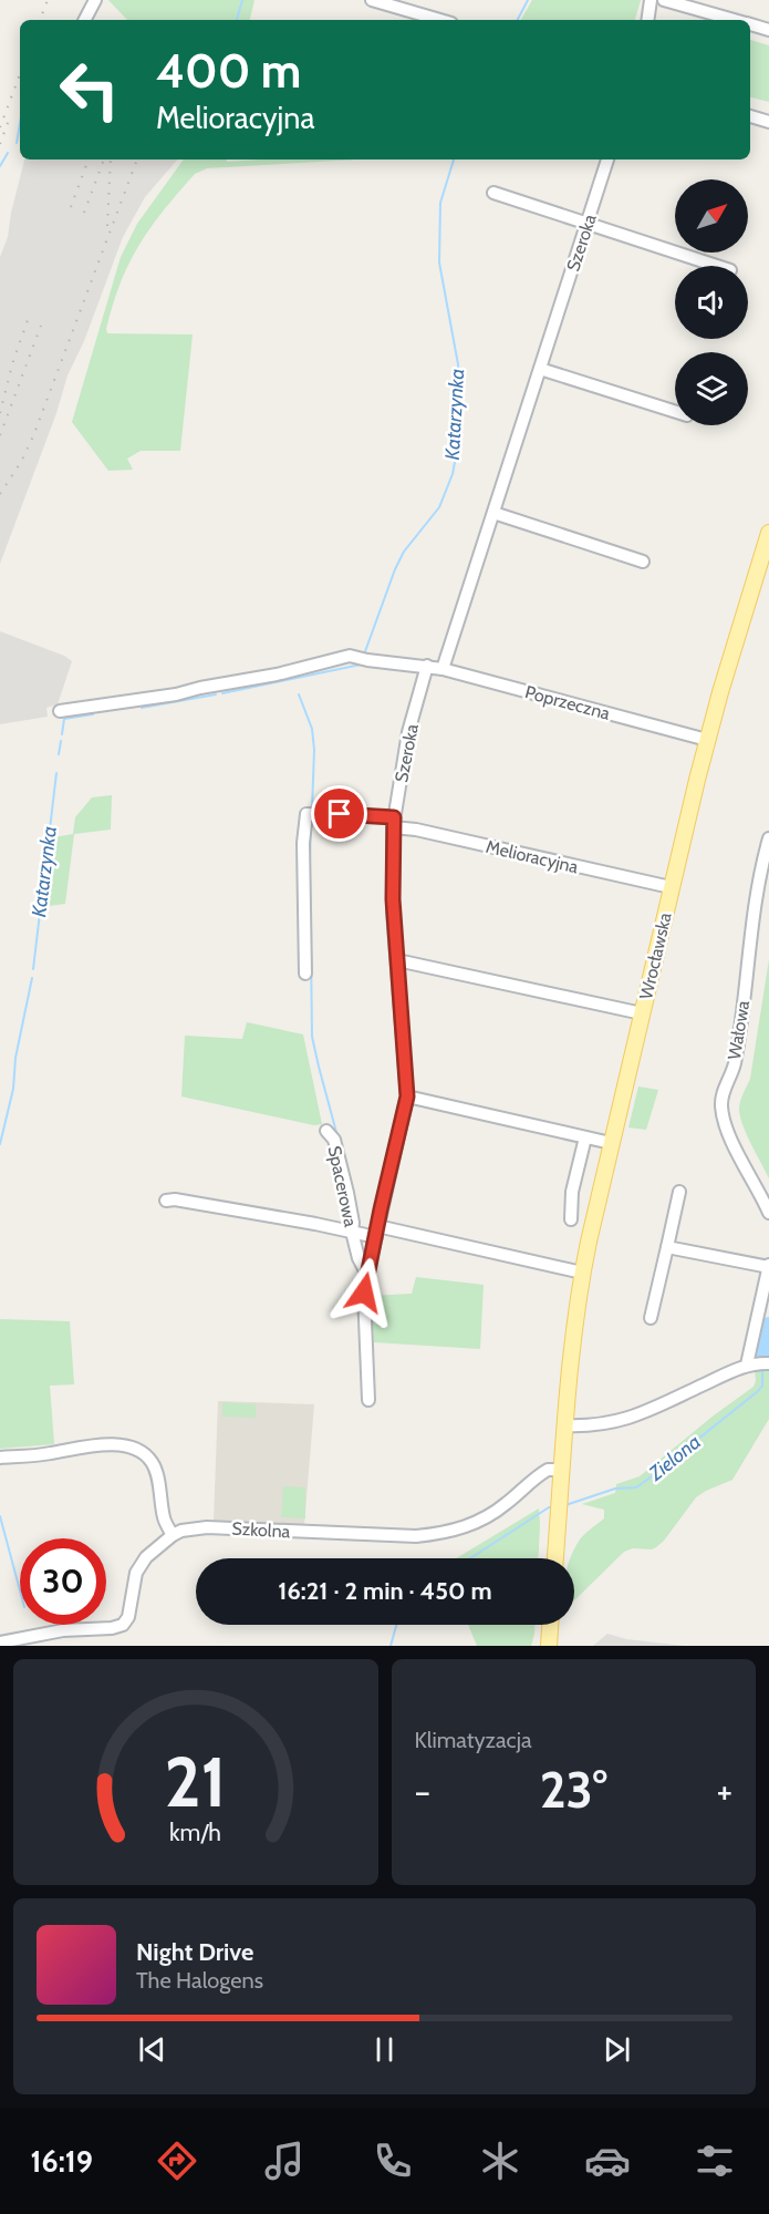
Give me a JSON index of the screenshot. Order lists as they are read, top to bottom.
{
  "streets": {
    "main road": ["Wrocławska"],
    "street": [
      "Szeroka",
      "Poprzeczna",
      "Melioracyjna",
      "Wałowa",
      "Spacerowa",
      "Szkolna"
    ]
  },
  "crossings": [
    ["Szeroka", "Poprzeczna"],
    ["Szeroka", "Melioracyjna"],
    ["Szeroka", "Spacerowa"],
    ["Poprzeczna", "Wrocławska"],
    ["Melioracyjna", "Wrocławska"],
    ["Wrocławska", "Szkolna"]
  ],
  "water": ["Katarzynka", "Zielona"],
  "north": "top right",
  "page": {
    "turn": ["400 m", "Melioracyjna"],
    "limit": "30",
    "trip": "16:21 · 2 min · 450 m",
    "tile": "Klimatyzacja",
    "heat": ["−", "23°", "+"],
    "song": ["Night Drive", "The Halogens"],
    "tabs": "16:19",
    "gauge": ["21", "km/h"]
  }
}
